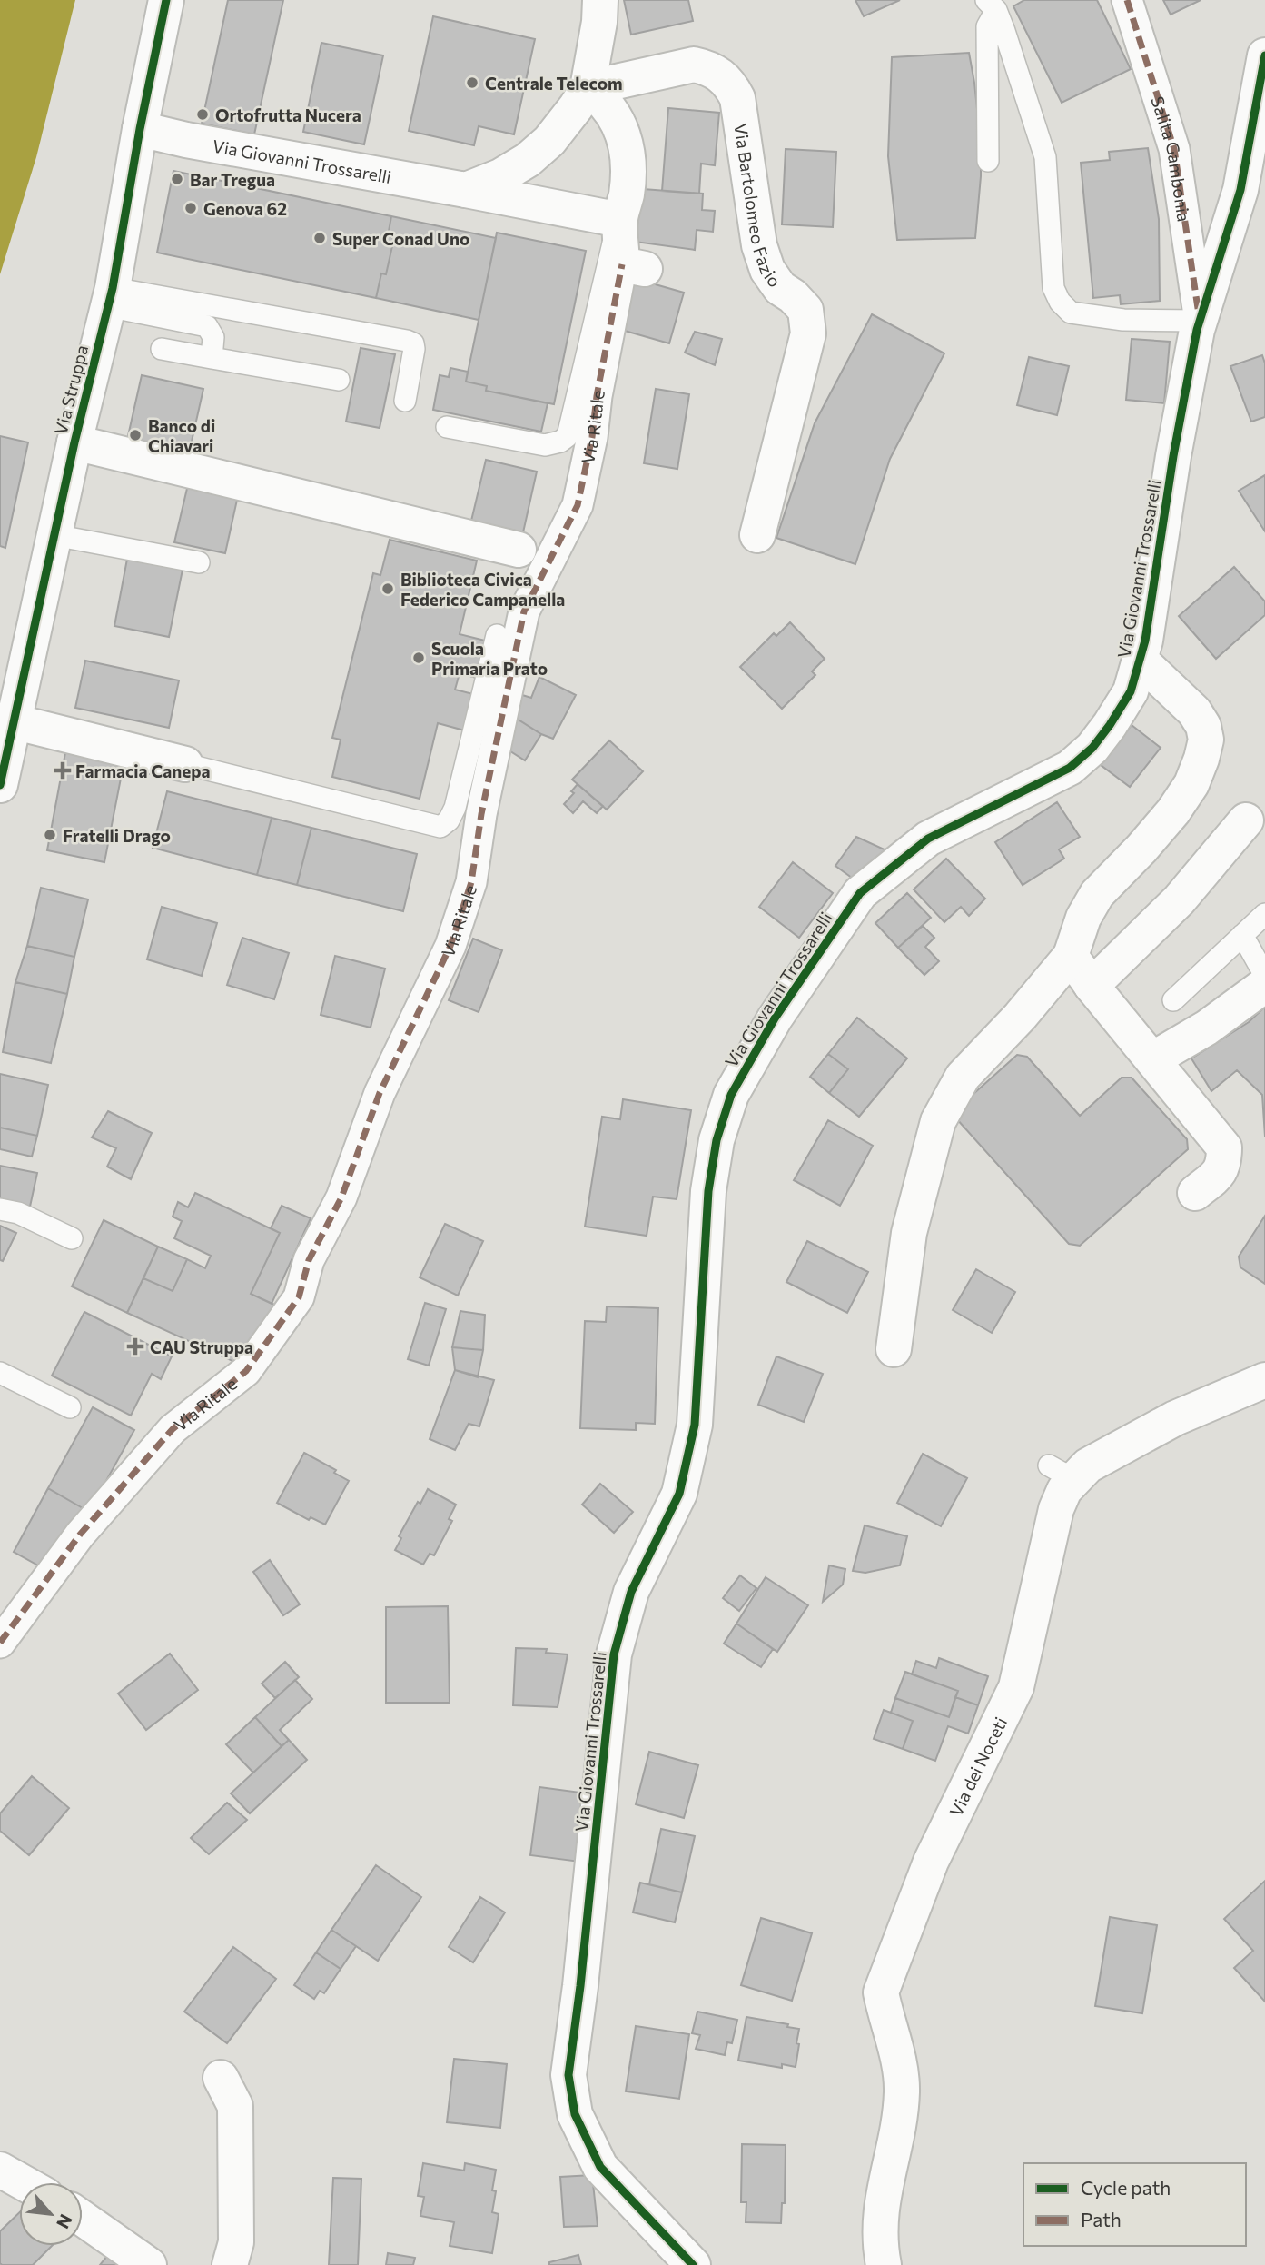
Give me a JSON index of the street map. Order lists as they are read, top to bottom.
{
  "streets": {
    "street": [
      "Salita Gambonia",
      "Via Giovanni Trossarelli",
      "Via Bartolomeo Fazio",
      "Via Struppa",
      "Via Ritale",
      "Via dei Noceti"
    ]
  },
  "crossings": [
    ["Salita Gambonia", "Via Giovanni Trossarelli"],
    ["Via Giovanni Trossarelli", "Via Struppa"],
    ["Via Giovanni Trossarelli", "Via Ritale"],
    ["Via Bartolomeo Fazio", "Via Ritale"]
  ],
  "places": {
    "other": [
      "Centrale Telecom",
      "Ortofrutta Nucera",
      "Bar Tregua",
      "Genova 62",
      "Super Conad Uno",
      "Banco di Chiavari",
      "Biblioteca Civica Federico Campanella",
      "Scuola Primaria Prato",
      "Fratelli Drago"
    ],
    "health": ["Farmacia Canepa", "CAU Struppa"]
  },
  "legend": ["Cycle path", "Path"],
  "north": "bottom right"
}
